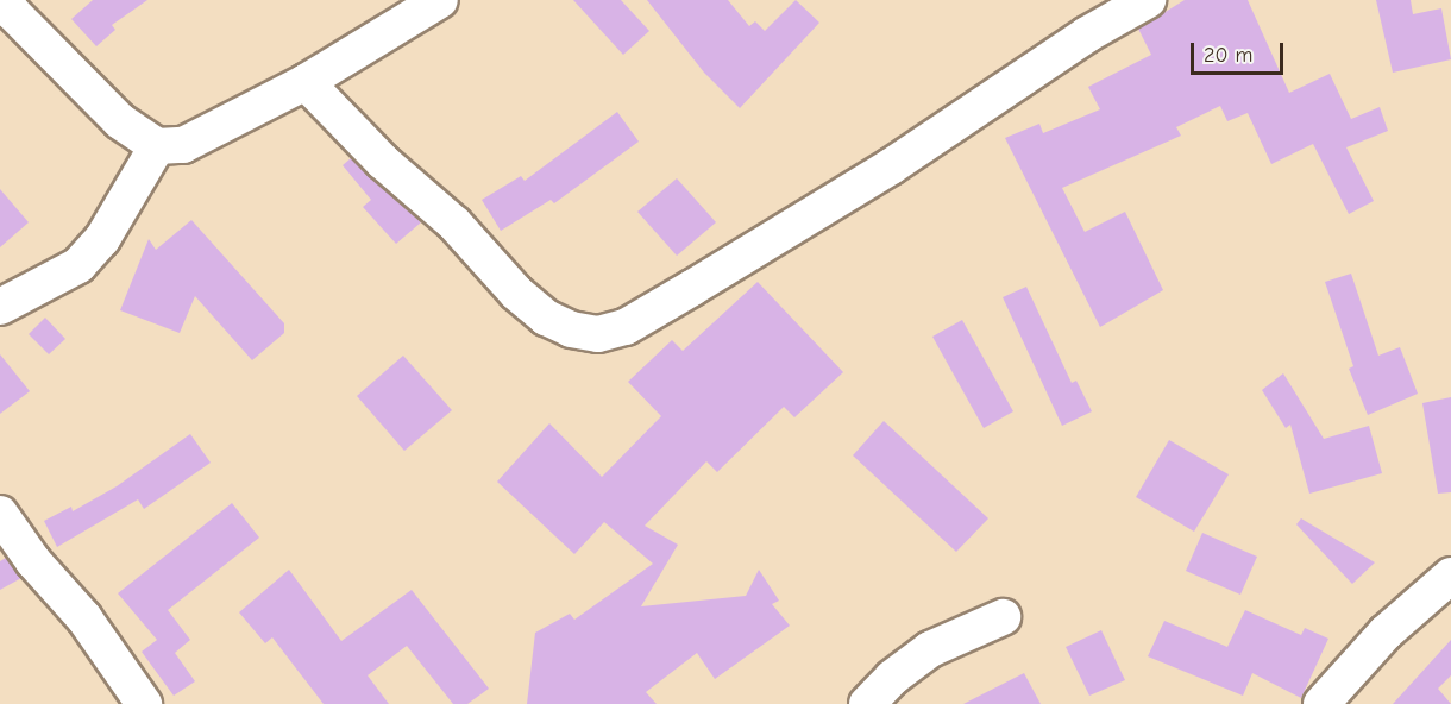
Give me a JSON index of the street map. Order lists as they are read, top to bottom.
{
  "scale_bar": "20 m"
}
